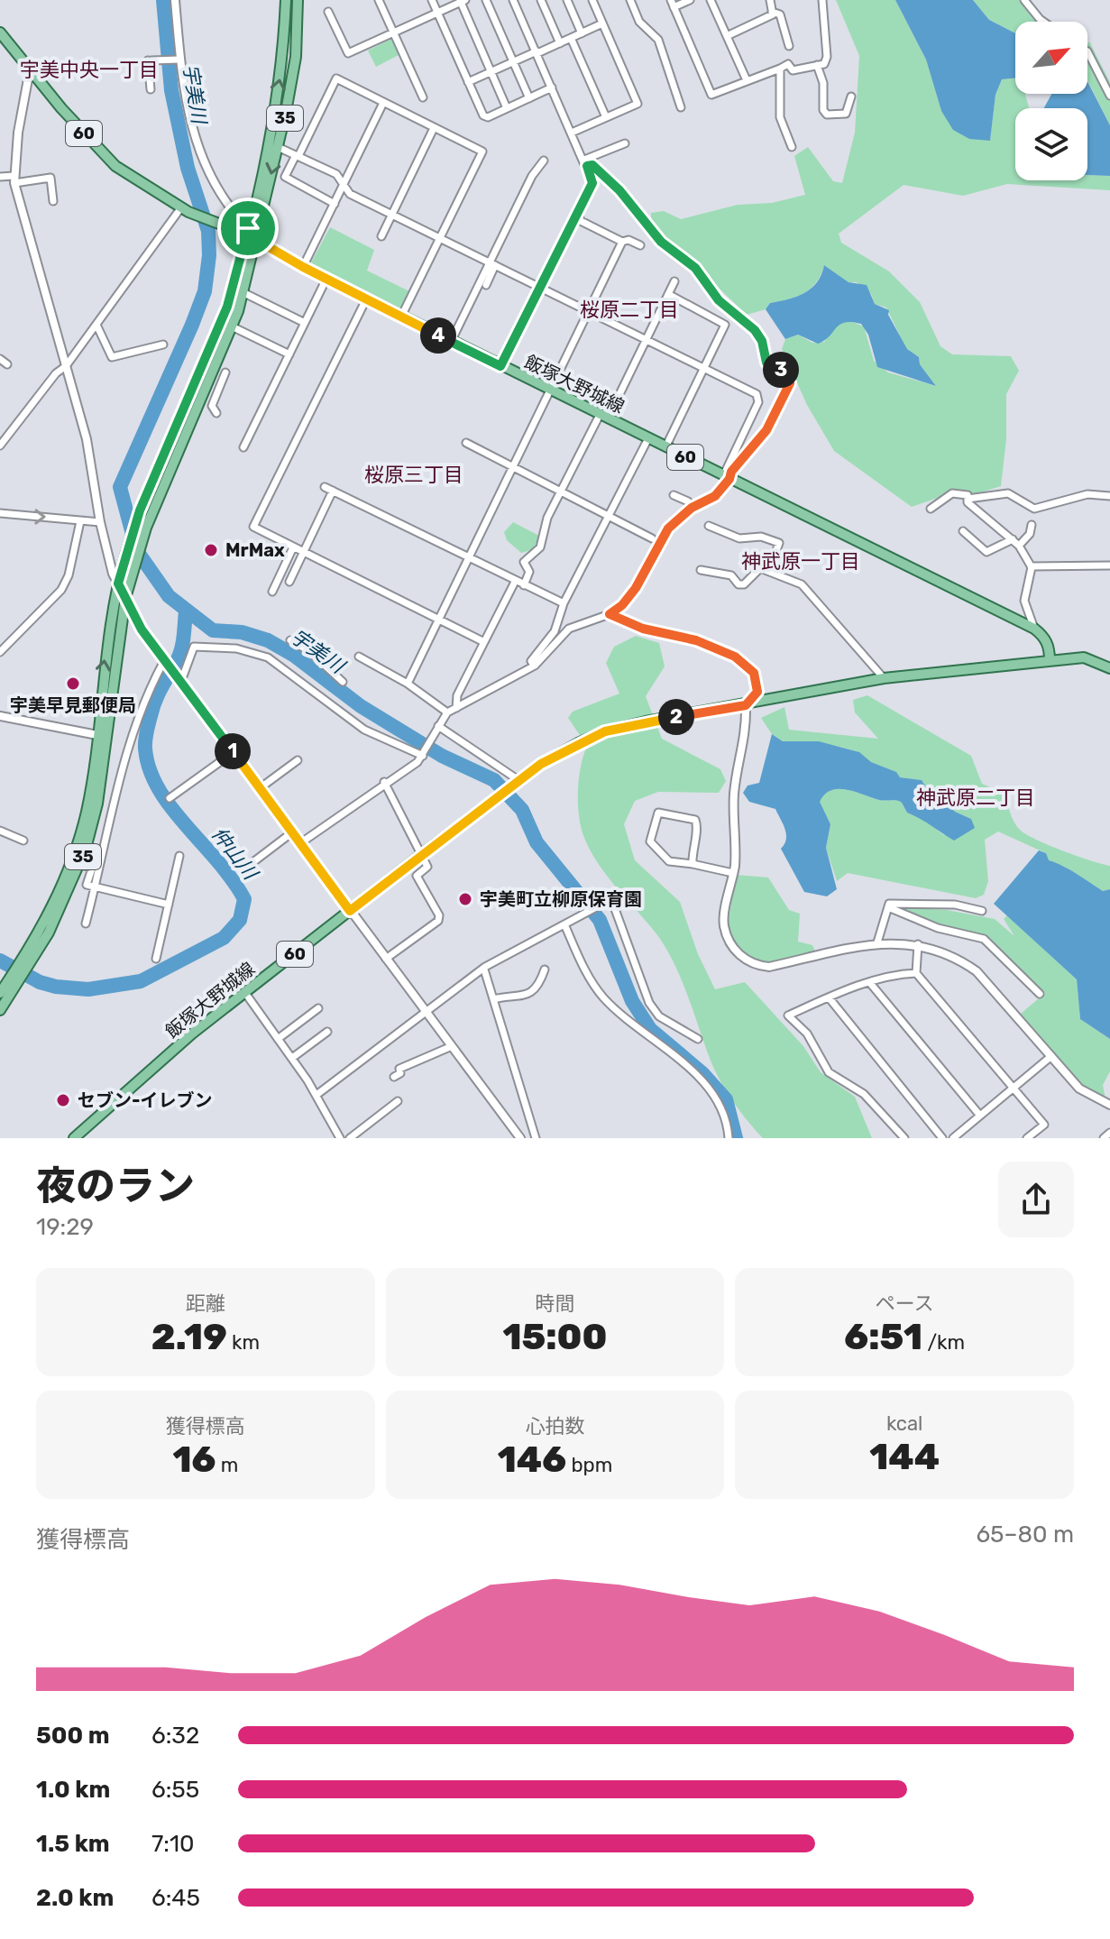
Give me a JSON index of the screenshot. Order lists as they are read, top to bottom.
{
  "streets": {
    "main road": ["35", "60", "飯塚大野城線"]
  },
  "crossings": [
    ["35", "60"],
    ["35", "飯塚大野城線"],
    ["60", "飯塚大野城線"]
  ],
  "districts": [
    "宇美中央一丁目",
    "桜原二丁目",
    "桜原三丁目",
    "神武原一丁目",
    "神武原二丁目"
  ],
  "water": ["宇美川", "仲山川"],
  "places": [
    "MrMax",
    "宇美早見郵便局",
    "宇美町立柳原保育園",
    "セブン-イレブン"
  ],
  "north": "top right",
  "page": {
    "pins": [
      "4",
      "3",
      "2",
      "1"
    ],
    "heading": ["夜のラン", "19:29"],
    "stats": [
      ["距離", "2.19 km"],
      ["時間", "15:00"],
      ["ペース", "6:51 /km"],
      ["獲得標高", "16 m"],
      ["心拍数", "146 bpm"],
      ["kcal", "144"]
    ],
    "chart": ["獲得標高", "65–80 m"],
    "list": [
      {
        "name": "500 m",
        "note": "6:32"
      },
      {
        "name": "1.0 km",
        "note": "6:55"
      },
      {
        "name": "1.5 km",
        "note": "7:10"
      },
      {
        "name": "2.0 km",
        "note": "6:45"
      }
    ]
  }
}
